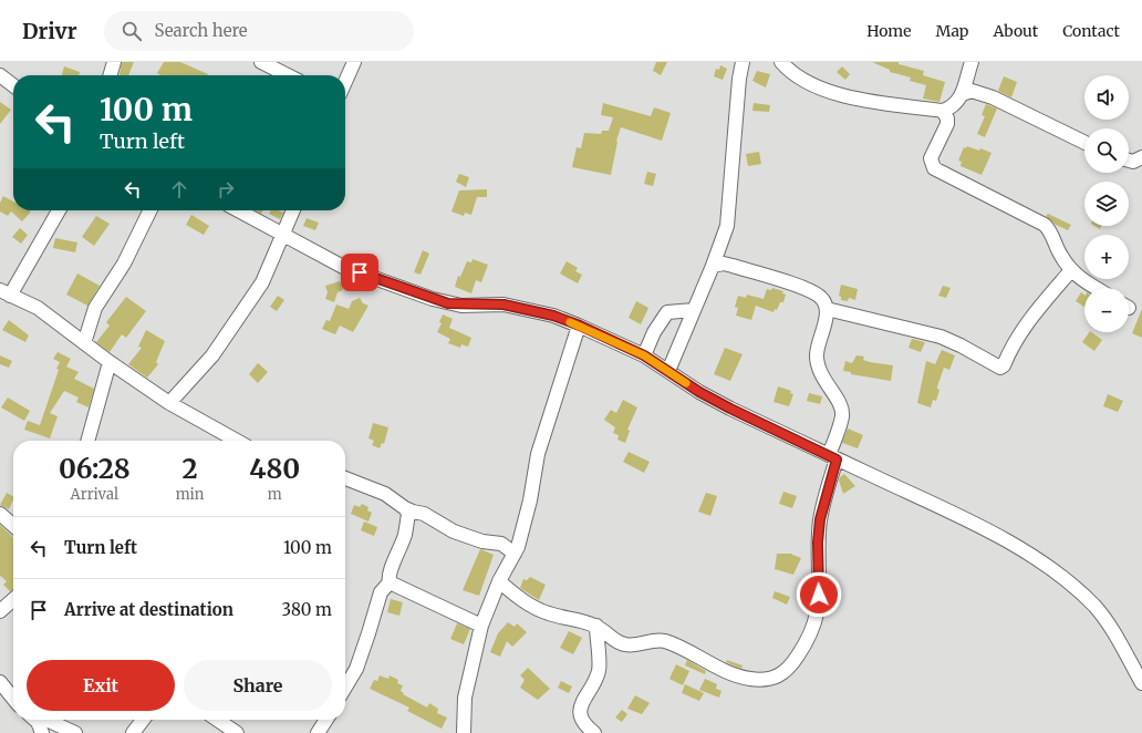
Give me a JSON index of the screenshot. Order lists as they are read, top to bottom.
{
  "page": {
    "header": "Drivr",
    "search": "Search here",
    "nav": [
      "Home",
      "Map",
      "About",
      "Contact"
    ],
    "map_buttons": ["+", "−"],
    "turn": ["100 m", "Turn left"],
    "eta": [
      "06:28",
      "Arrival",
      "2",
      "min",
      "480",
      "m"
    ],
    "list": [
      {
        "name": "Turn left",
        "value": "100 m"
      },
      {
        "name": "Arrive at destination",
        "value": "380 m"
      }
    ],
    "buttons": ["Exit", "Share"]
  }
}
